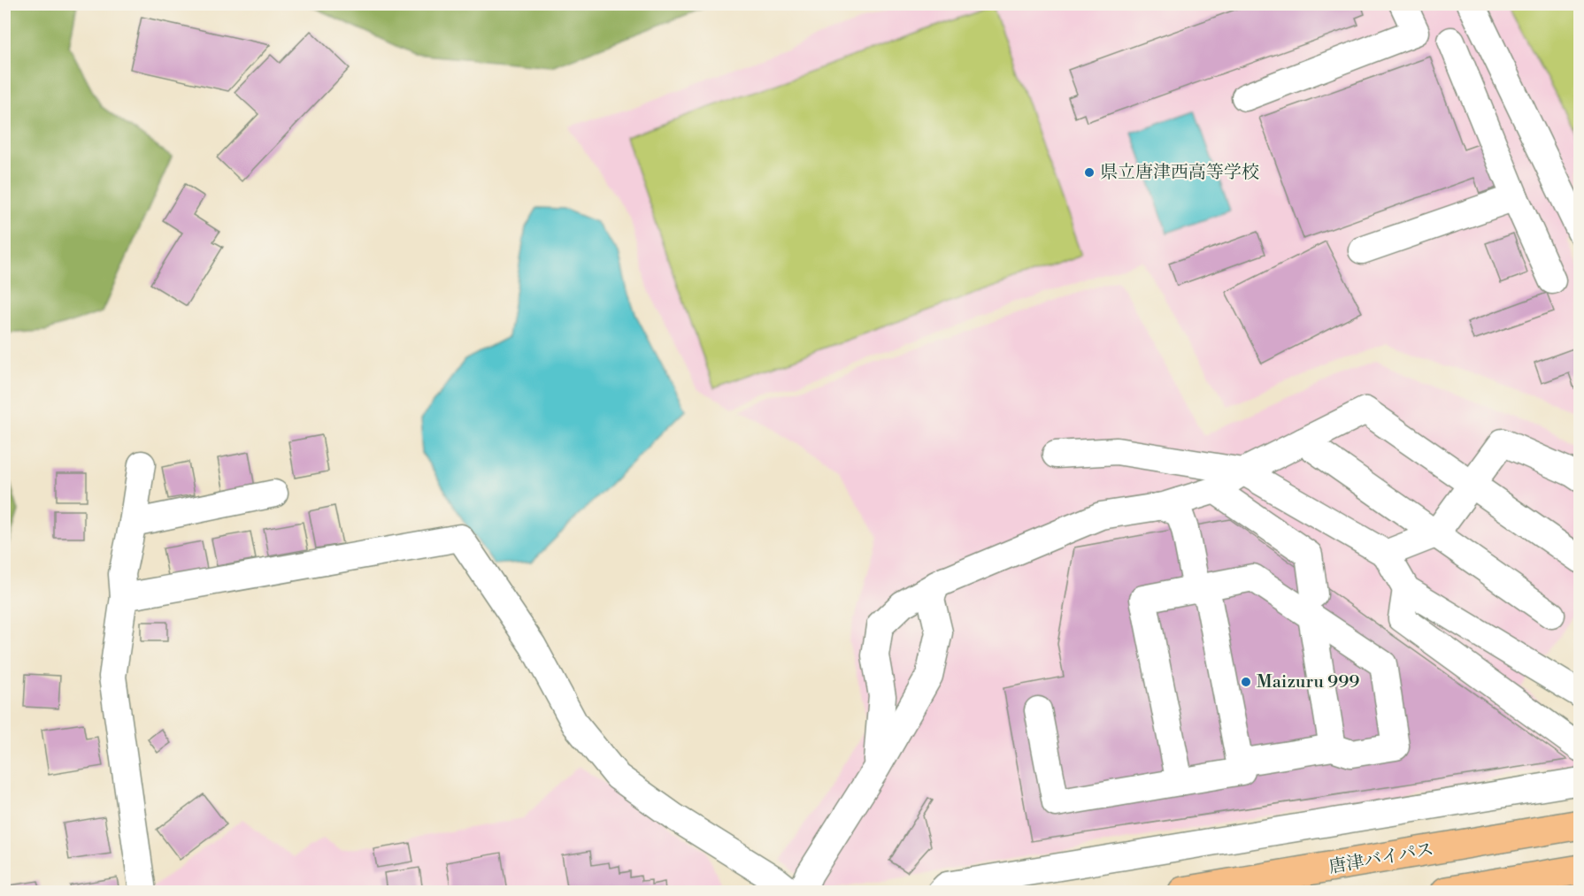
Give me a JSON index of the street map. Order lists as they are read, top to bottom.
{
  "streets": {
    "highway": ["唐津バイパス"]
  },
  "places": ["県立唐津西高等学校", "Maizuru 999"]
}
